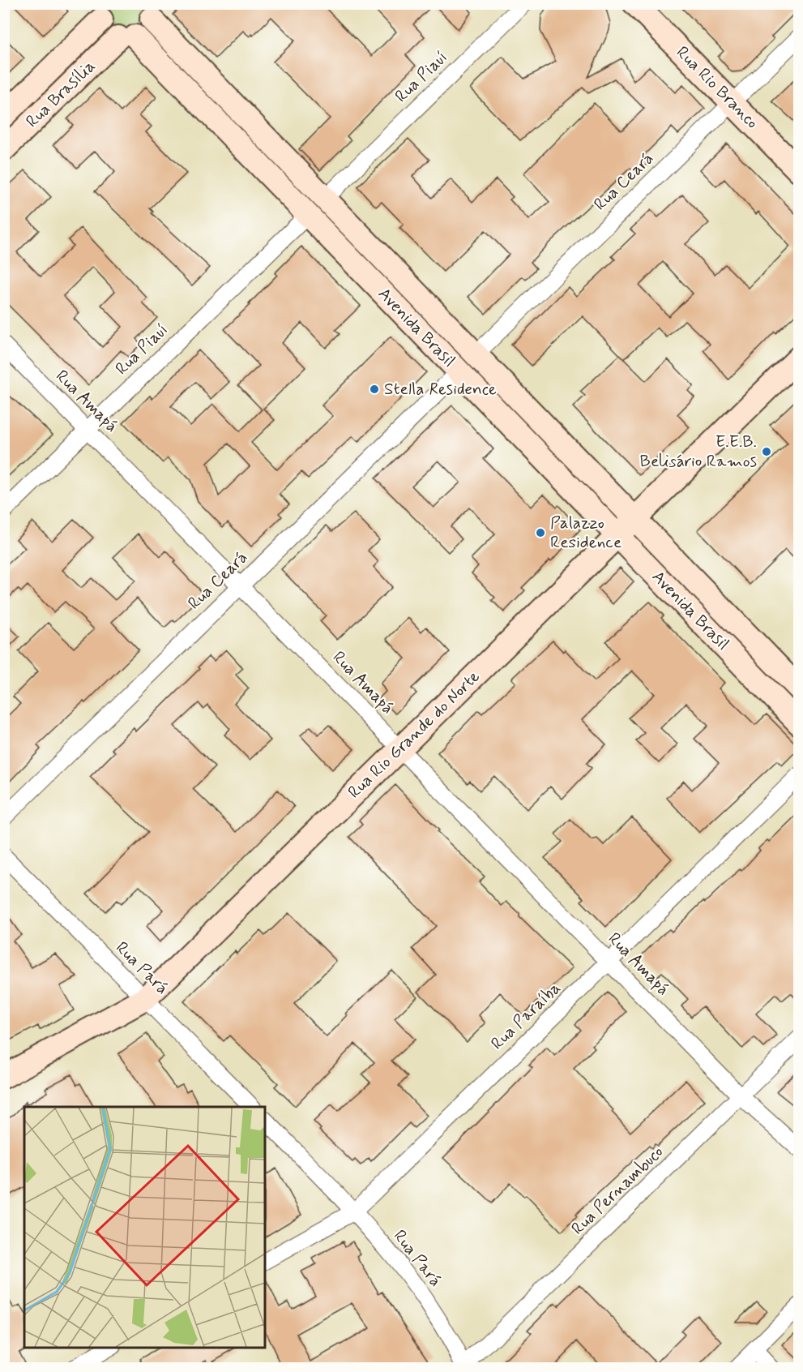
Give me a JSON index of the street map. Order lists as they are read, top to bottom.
{
  "streets": {
    "main road": [
      "Rua Rio Branco",
      "Rua Brasília",
      "Avenida Brasil",
      "Rua Rio Grande do Norte"
    ],
    "street": [
      "Rua Piauí",
      "Rua Ceará",
      "Rua Amapá",
      "Rua Pará",
      "Rua Paraíba",
      "Rua Pernambuco"
    ]
  },
  "crossings": [
    ["Rua Piauí", "Avenida Brasil"],
    ["Rua Piauí", "Rua Amapá"],
    ["Rua Rio Branco", "Rua Ceará"],
    ["Rua Brasília", "Avenida Brasil"],
    ["Rua Ceará", "Avenida Brasil"],
    ["Rua Ceará", "Rua Amapá"],
    ["Avenida Brasil", "Rua Rio Grande do Norte"],
    ["Rua Amapá", "Rua Rio Grande do Norte"],
    ["Rua Amapá", "Rua Paraíba"],
    ["Rua Amapá", "Rua Pernambuco"],
    ["Rua Rio Grande do Norte", "Rua Pará"],
    ["Rua Pará", "Rua Paraíba"],
    ["Rua Pará", "Rua Pernambuco"]
  ],
  "places": ["Stella Residence", "E.E.B. Belisário Ramos", "Palazzo Residence"]
}
